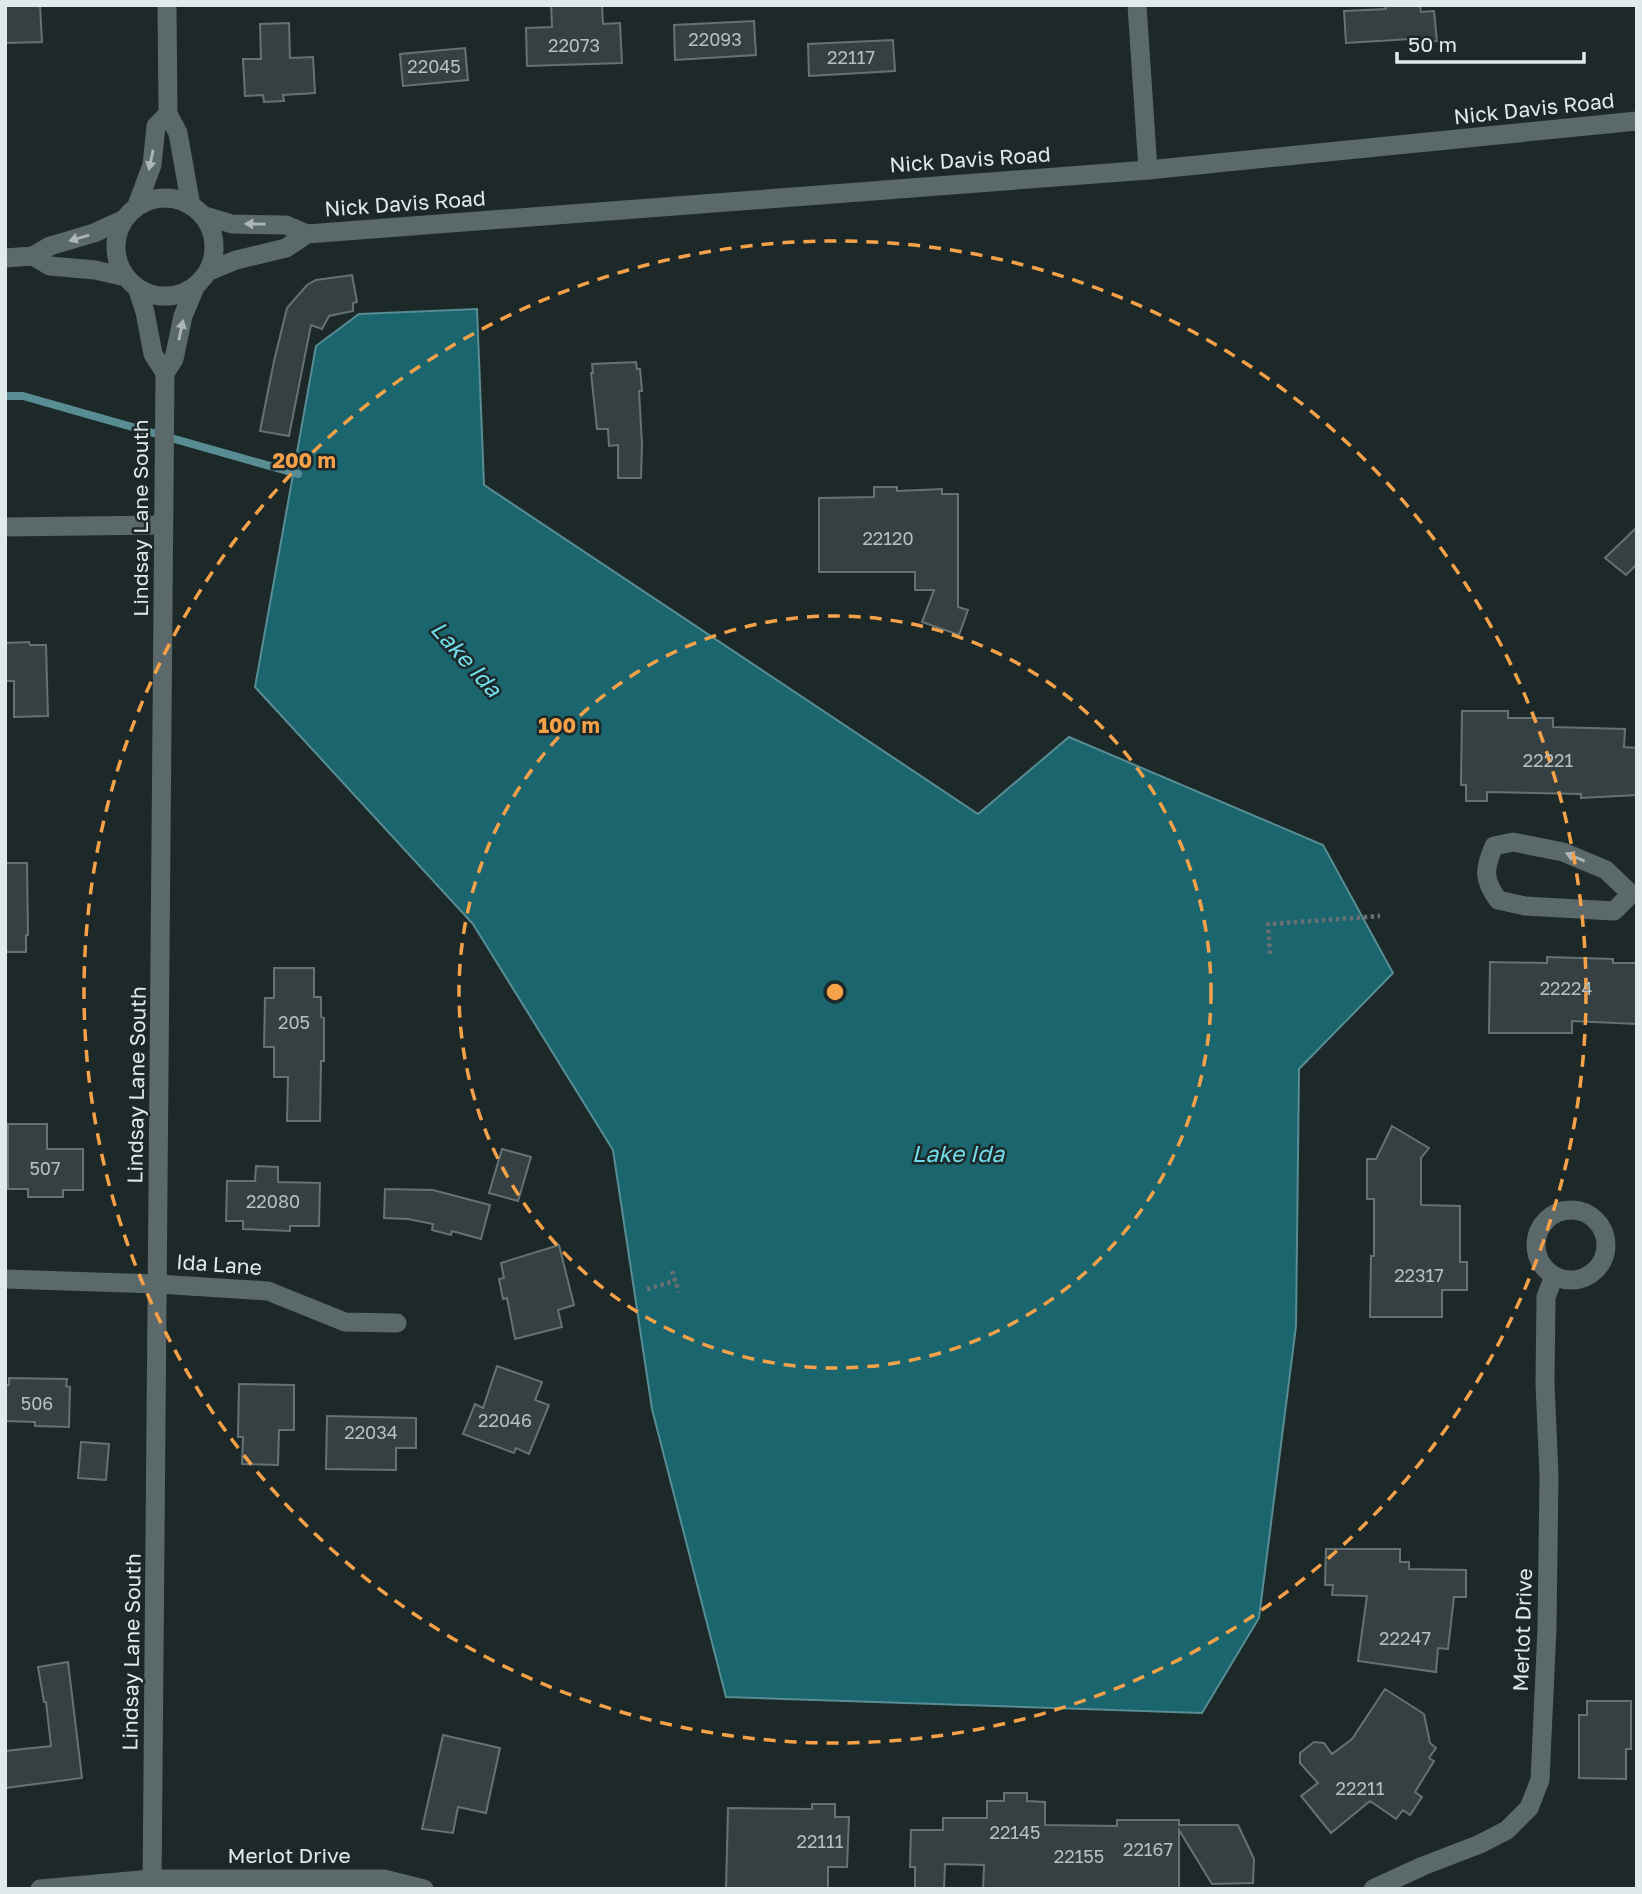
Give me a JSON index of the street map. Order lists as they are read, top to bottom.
{
  "streets": {
    "street": [
      "Nick Davis Road",
      "Lindsay Lane South",
      "Ida Lane",
      "Merlot Drive"
    ]
  },
  "crossings": [
    ["Nick Davis Road", "Lindsay Lane South"],
    ["Lindsay Lane South", "Ida Lane"],
    ["Lindsay Lane South", "Merlot Drive"]
  ],
  "water": ["Lake Ida"],
  "house_numbers": [
    "22093",
    "22073",
    "22117",
    "22045",
    "22120",
    "22221",
    "22224",
    "205",
    "507",
    "22080",
    "22317",
    "506",
    "22046",
    "22034",
    "22247",
    "22211",
    "22145",
    "22111",
    "22167",
    "22155"
  ],
  "scale_bar": "50 m",
  "rings": ["200 m", "100 m"]
}
